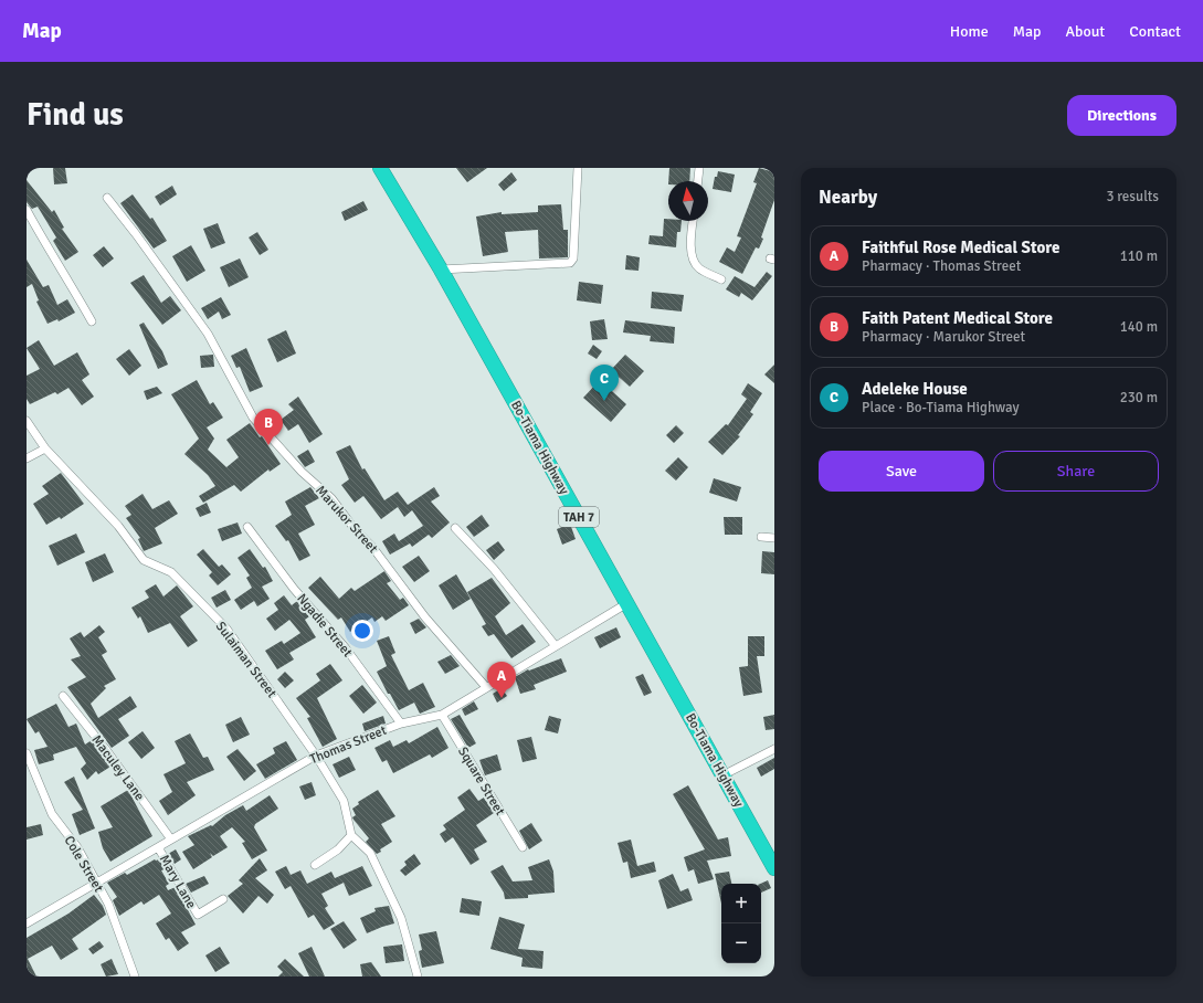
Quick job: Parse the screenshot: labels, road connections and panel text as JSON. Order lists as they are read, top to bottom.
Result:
{
  "streets": {
    "highway": ["Bo-Tiama Highway", "TAH 7"],
    "street": [
      "Marukor Street",
      "Ngadie Street",
      "Sulaiman Street",
      "Thomas Street",
      "Maculey Lane",
      "Square Street",
      "Cole Street",
      "Mary Lane"
    ]
  },
  "crossings": [
    ["Bo-Tiama Highway", "Thomas Street"],
    ["Marukor Street", "Thomas Street"],
    ["Ngadie Street", "Thomas Street"],
    ["Sulaiman Street", "Thomas Street"],
    ["Thomas Street", "Maculey Lane"],
    ["Thomas Street", "Square Street"],
    ["Thomas Street", "Cole Street"],
    ["Thomas Street", "Mary Lane"]
  ],
  "north": "top",
  "page": {
    "header": "Map",
    "nav": [
      "Home",
      "Map",
      "About",
      "Contact"
    ],
    "buttons": [
      "Directions",
      ["Save", "Share"]
    ],
    "title": "Find us",
    "heading": ["Nearby", "3 results"],
    "list": [
      {
        "mark": "A",
        "name": "Faithful Rose Medical Store",
        "note": "Pharmacy · Thomas Street",
        "value": "110 m"
      },
      {
        "mark": "B",
        "name": "Faith Patent Medical Store",
        "note": "Pharmacy · Marukor Street",
        "value": "140 m"
      },
      {
        "mark": "C",
        "name": "Adeleke House",
        "note": "Place · Bo-Tiama Highway",
        "value": "230 m"
      }
    ],
    "pins": ["C", "B", "A"],
    "map_buttons": ["+", "−"]
  }
}
